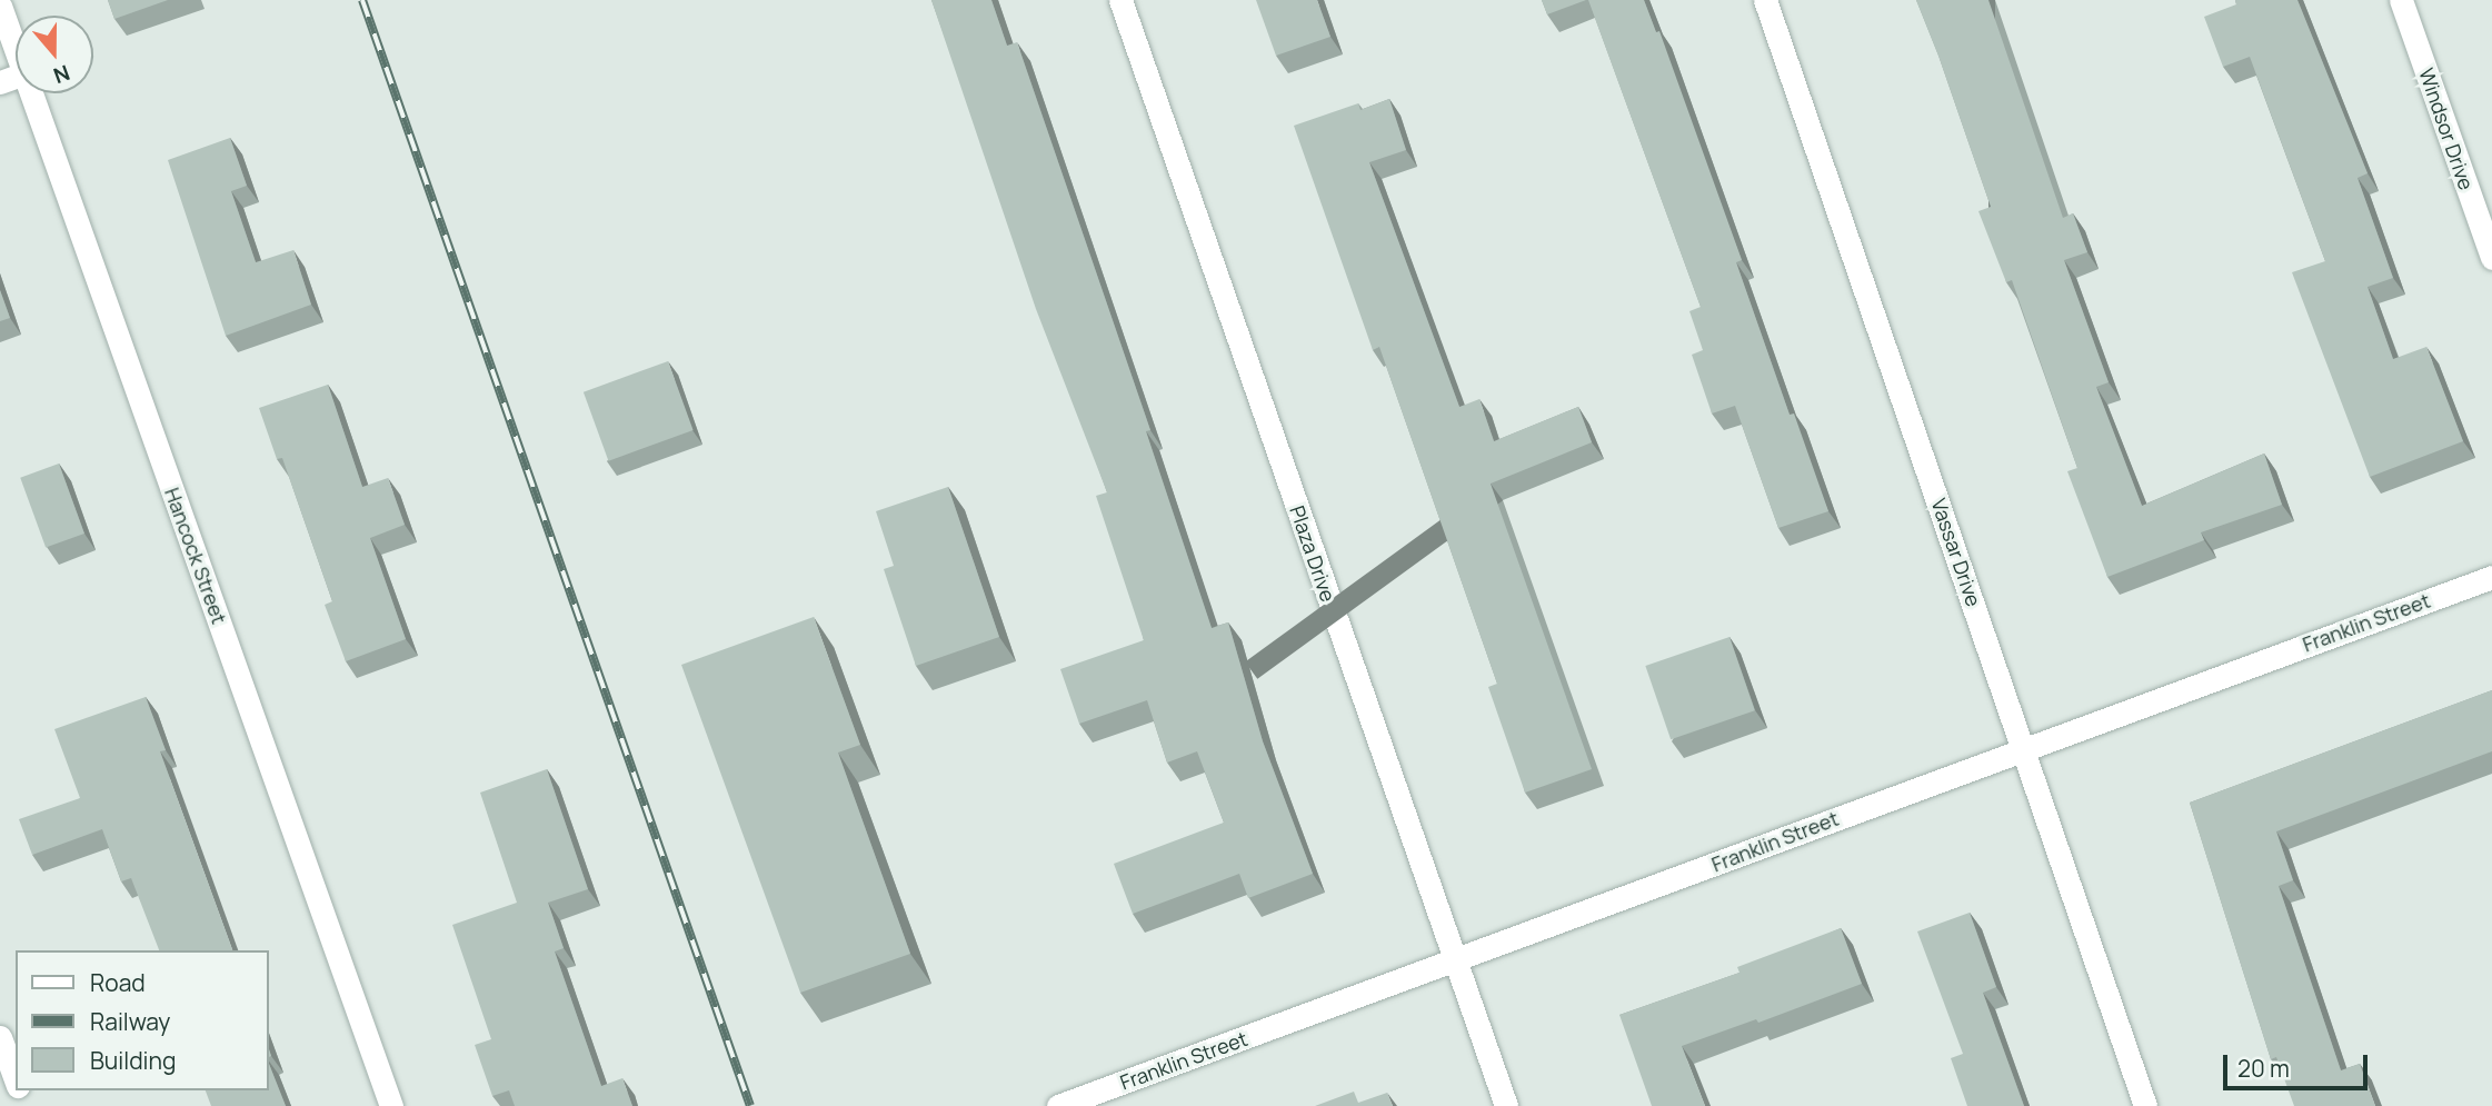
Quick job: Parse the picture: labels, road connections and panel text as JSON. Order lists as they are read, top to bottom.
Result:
{
  "streets": {
    "street": [
      "Windsor Drive",
      "Vassar Drive",
      "Plaza Drive",
      "Hancock Street",
      "Franklin Street"
    ]
  },
  "crossings": [
    ["Vassar Drive", "Franklin Street"],
    ["Plaza Drive", "Franklin Street"]
  ],
  "legend": ["Road", "Railway", "Building"],
  "scale_bar": "20 m",
  "north": "bottom"
}
